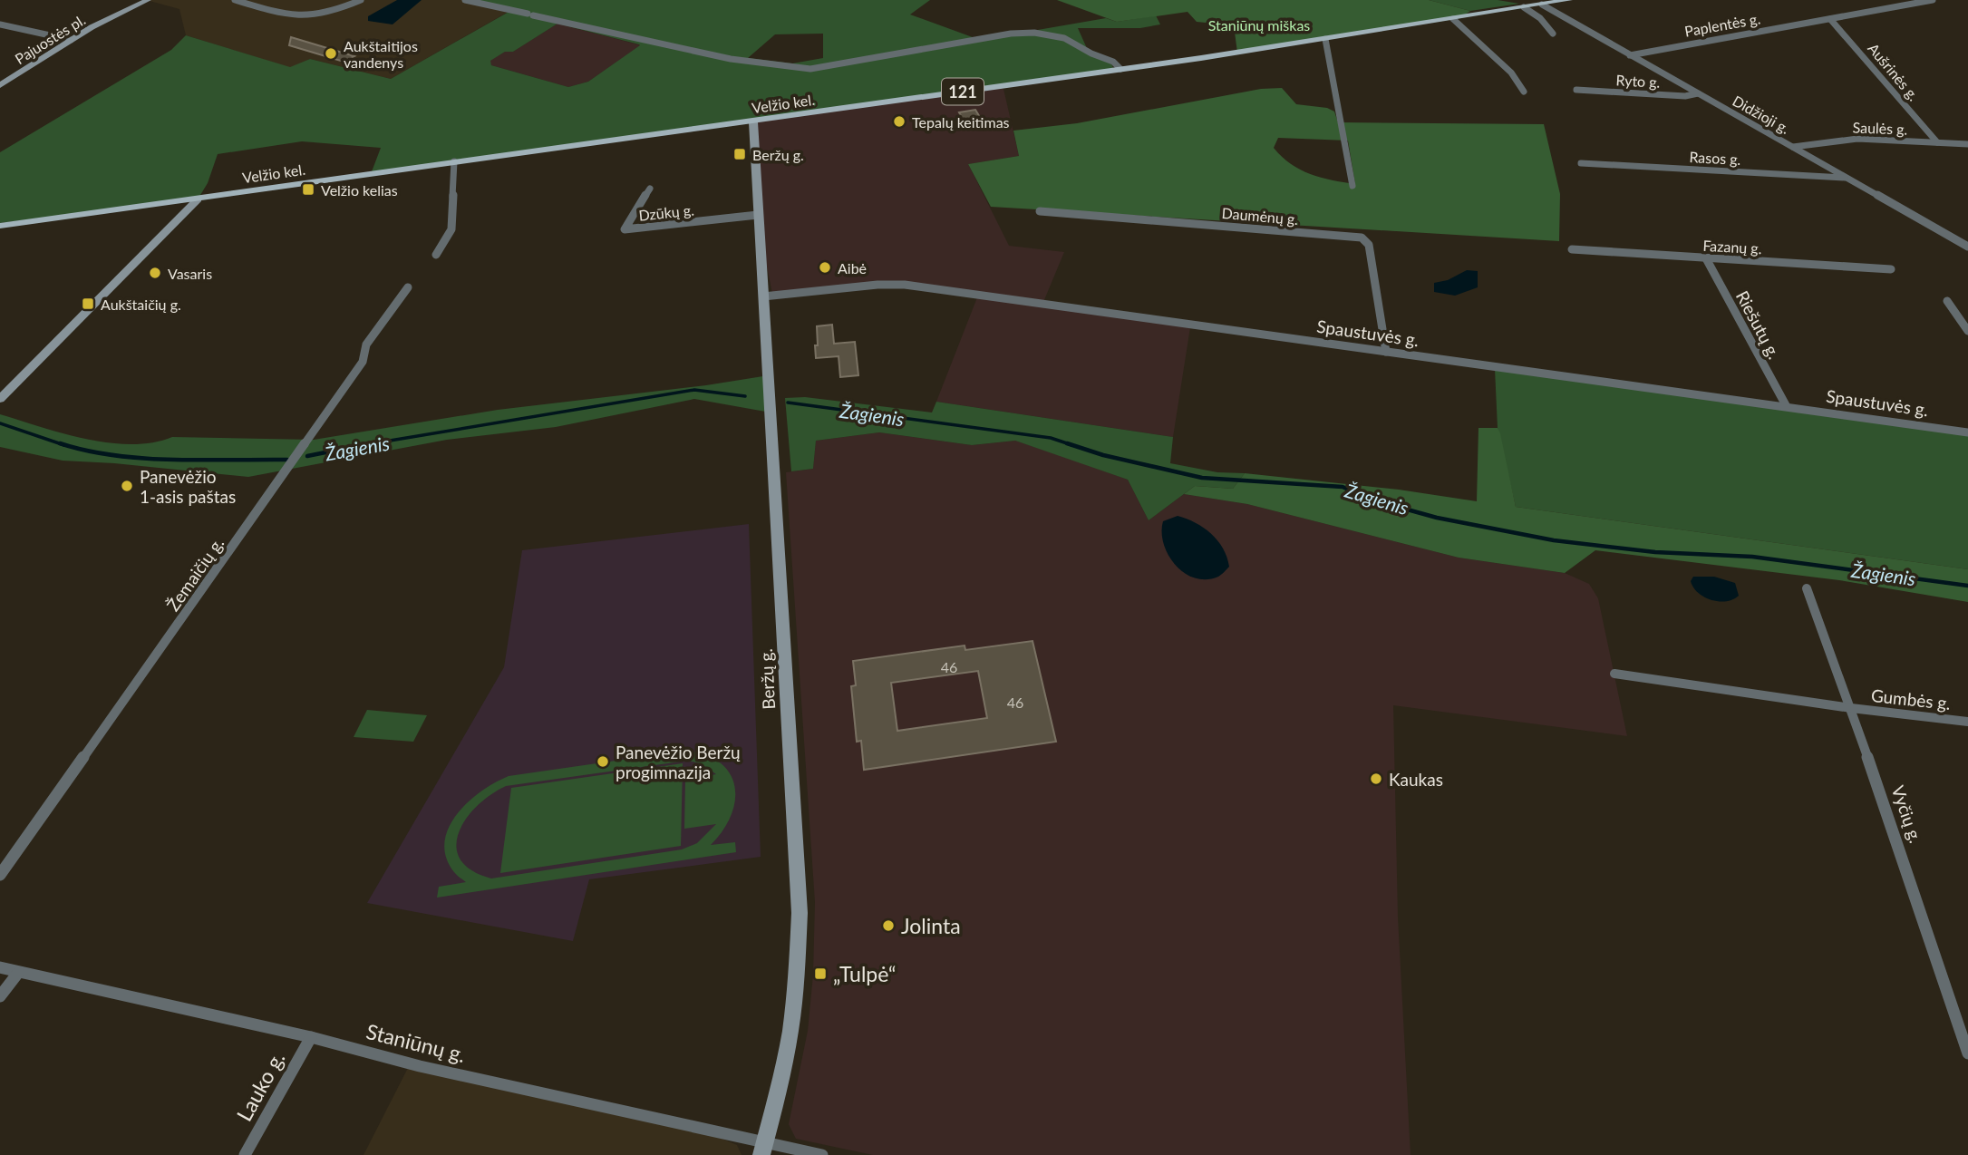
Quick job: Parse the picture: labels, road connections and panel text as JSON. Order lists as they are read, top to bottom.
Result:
{
  "streets": {
    "main road": [
      "Pajuostės pl.",
      "121",
      "Velžio kel.",
      "Beržų g."
    ],
    "street": [
      "Paplentės g.",
      "Aušrinės g.",
      "Ryto g.",
      "Didžioji g.",
      "Saulės g.",
      "Rasos g.",
      "Dzūkų g.",
      "Daumėnų g.",
      "Fazanų g.",
      "Riešutų g.",
      "Spaustuvės g.",
      "Žemaičių g.",
      "Gumbės g.",
      "Vyčių g.",
      "Staniūnų g.",
      "Lauko g."
    ]
  },
  "crossings": [
    ["Paplentės g.", "Aušrinės g."],
    ["Paplentės g.", "Didžioji g."],
    ["Aušrinės g.", "Saulės g."],
    ["Ryto g.", "Didžioji g."],
    ["Velžio kel.", "Didžioji g."],
    ["Velžio kel.", "Beržų g."],
    ["Didžioji g.", "Saulės g."],
    ["Didžioji g.", "Rasos g."],
    ["Dzūkų g.", "Beržų g."],
    ["Daumėnų g.", "Spaustuvės g."],
    ["Fazanų g.", "Riešutų g."],
    ["Riešutų g.", "Spaustuvės g."],
    ["Spaustuvės g.", "Beržų g."],
    ["Beržų g.", "Staniūnų g."],
    ["Gumbės g.", "Vyčių g."],
    ["Staniūnų g.", "Lauko g."]
  ],
  "water": ["Žagienis"],
  "parks": ["Staniūnų miškas"],
  "places": {
    "other": [
      "Aukštaitijos vandenys",
      "Tepalų keitimas",
      "Aibė",
      "Vasaris",
      "Panevėžio 1-asis paštas",
      "Panevėžio Beržų progimnazija",
      "Kaukas",
      "Jolinta"
    ],
    "transit": [
      "Beržų g.",
      "Velžio kelias",
      "Aukštaičių g.",
      "„Tulpė“"
    ]
  },
  "house_numbers": ["46", "46"]
}
